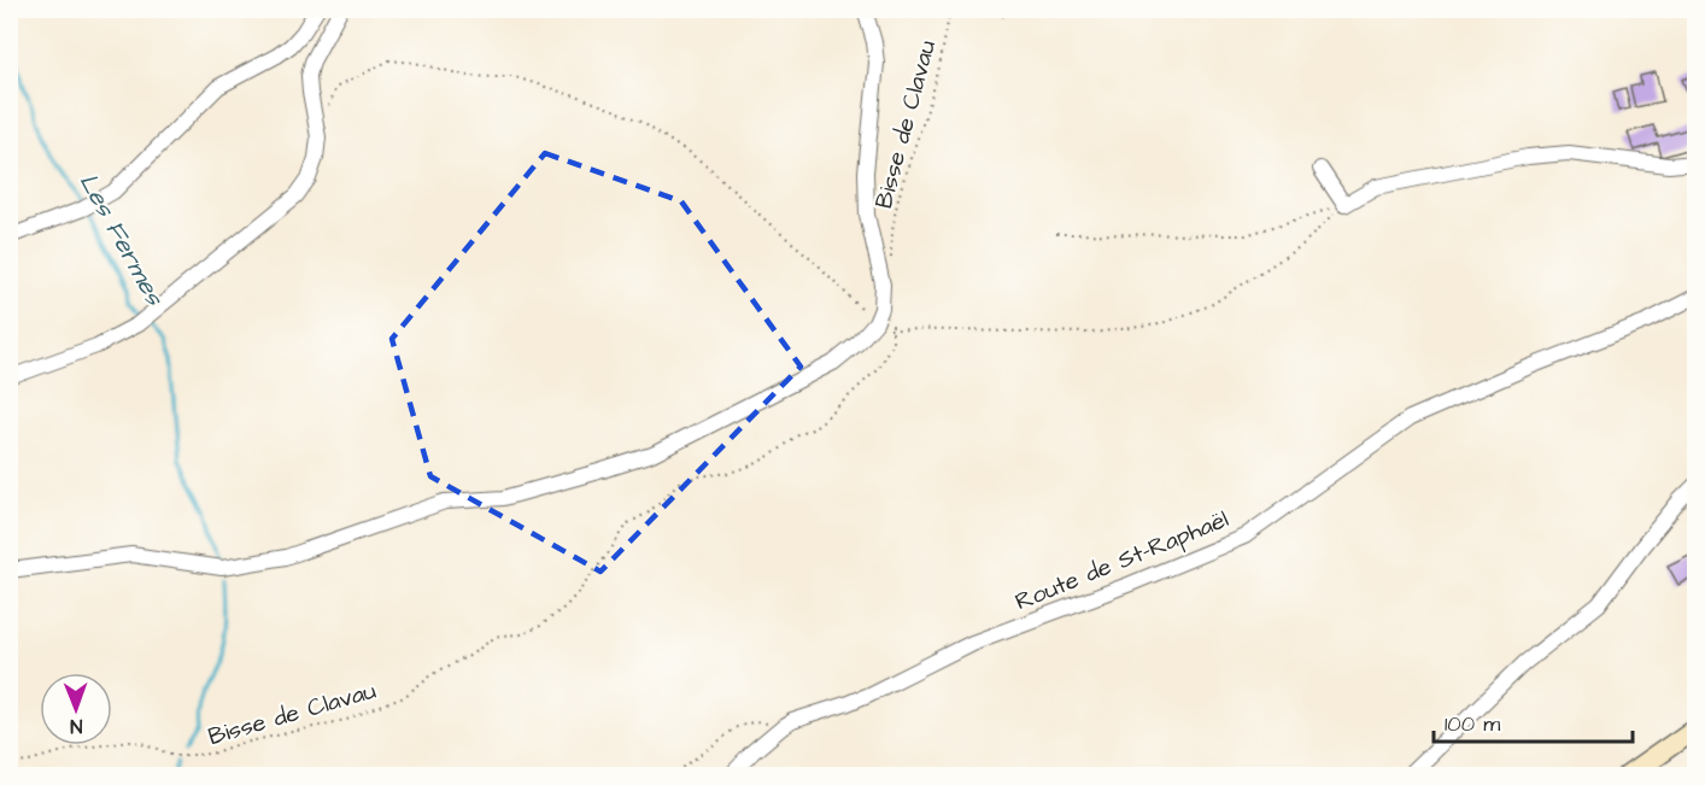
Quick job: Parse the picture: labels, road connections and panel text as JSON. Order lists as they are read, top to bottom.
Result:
{
  "streets": {
    "street": ["Route de St-Raphaël"],
    "path": ["Bisse de Clavau"]
  },
  "water": ["Les Fermes"],
  "scale_bar": "100 m",
  "north": "bottom"
}
